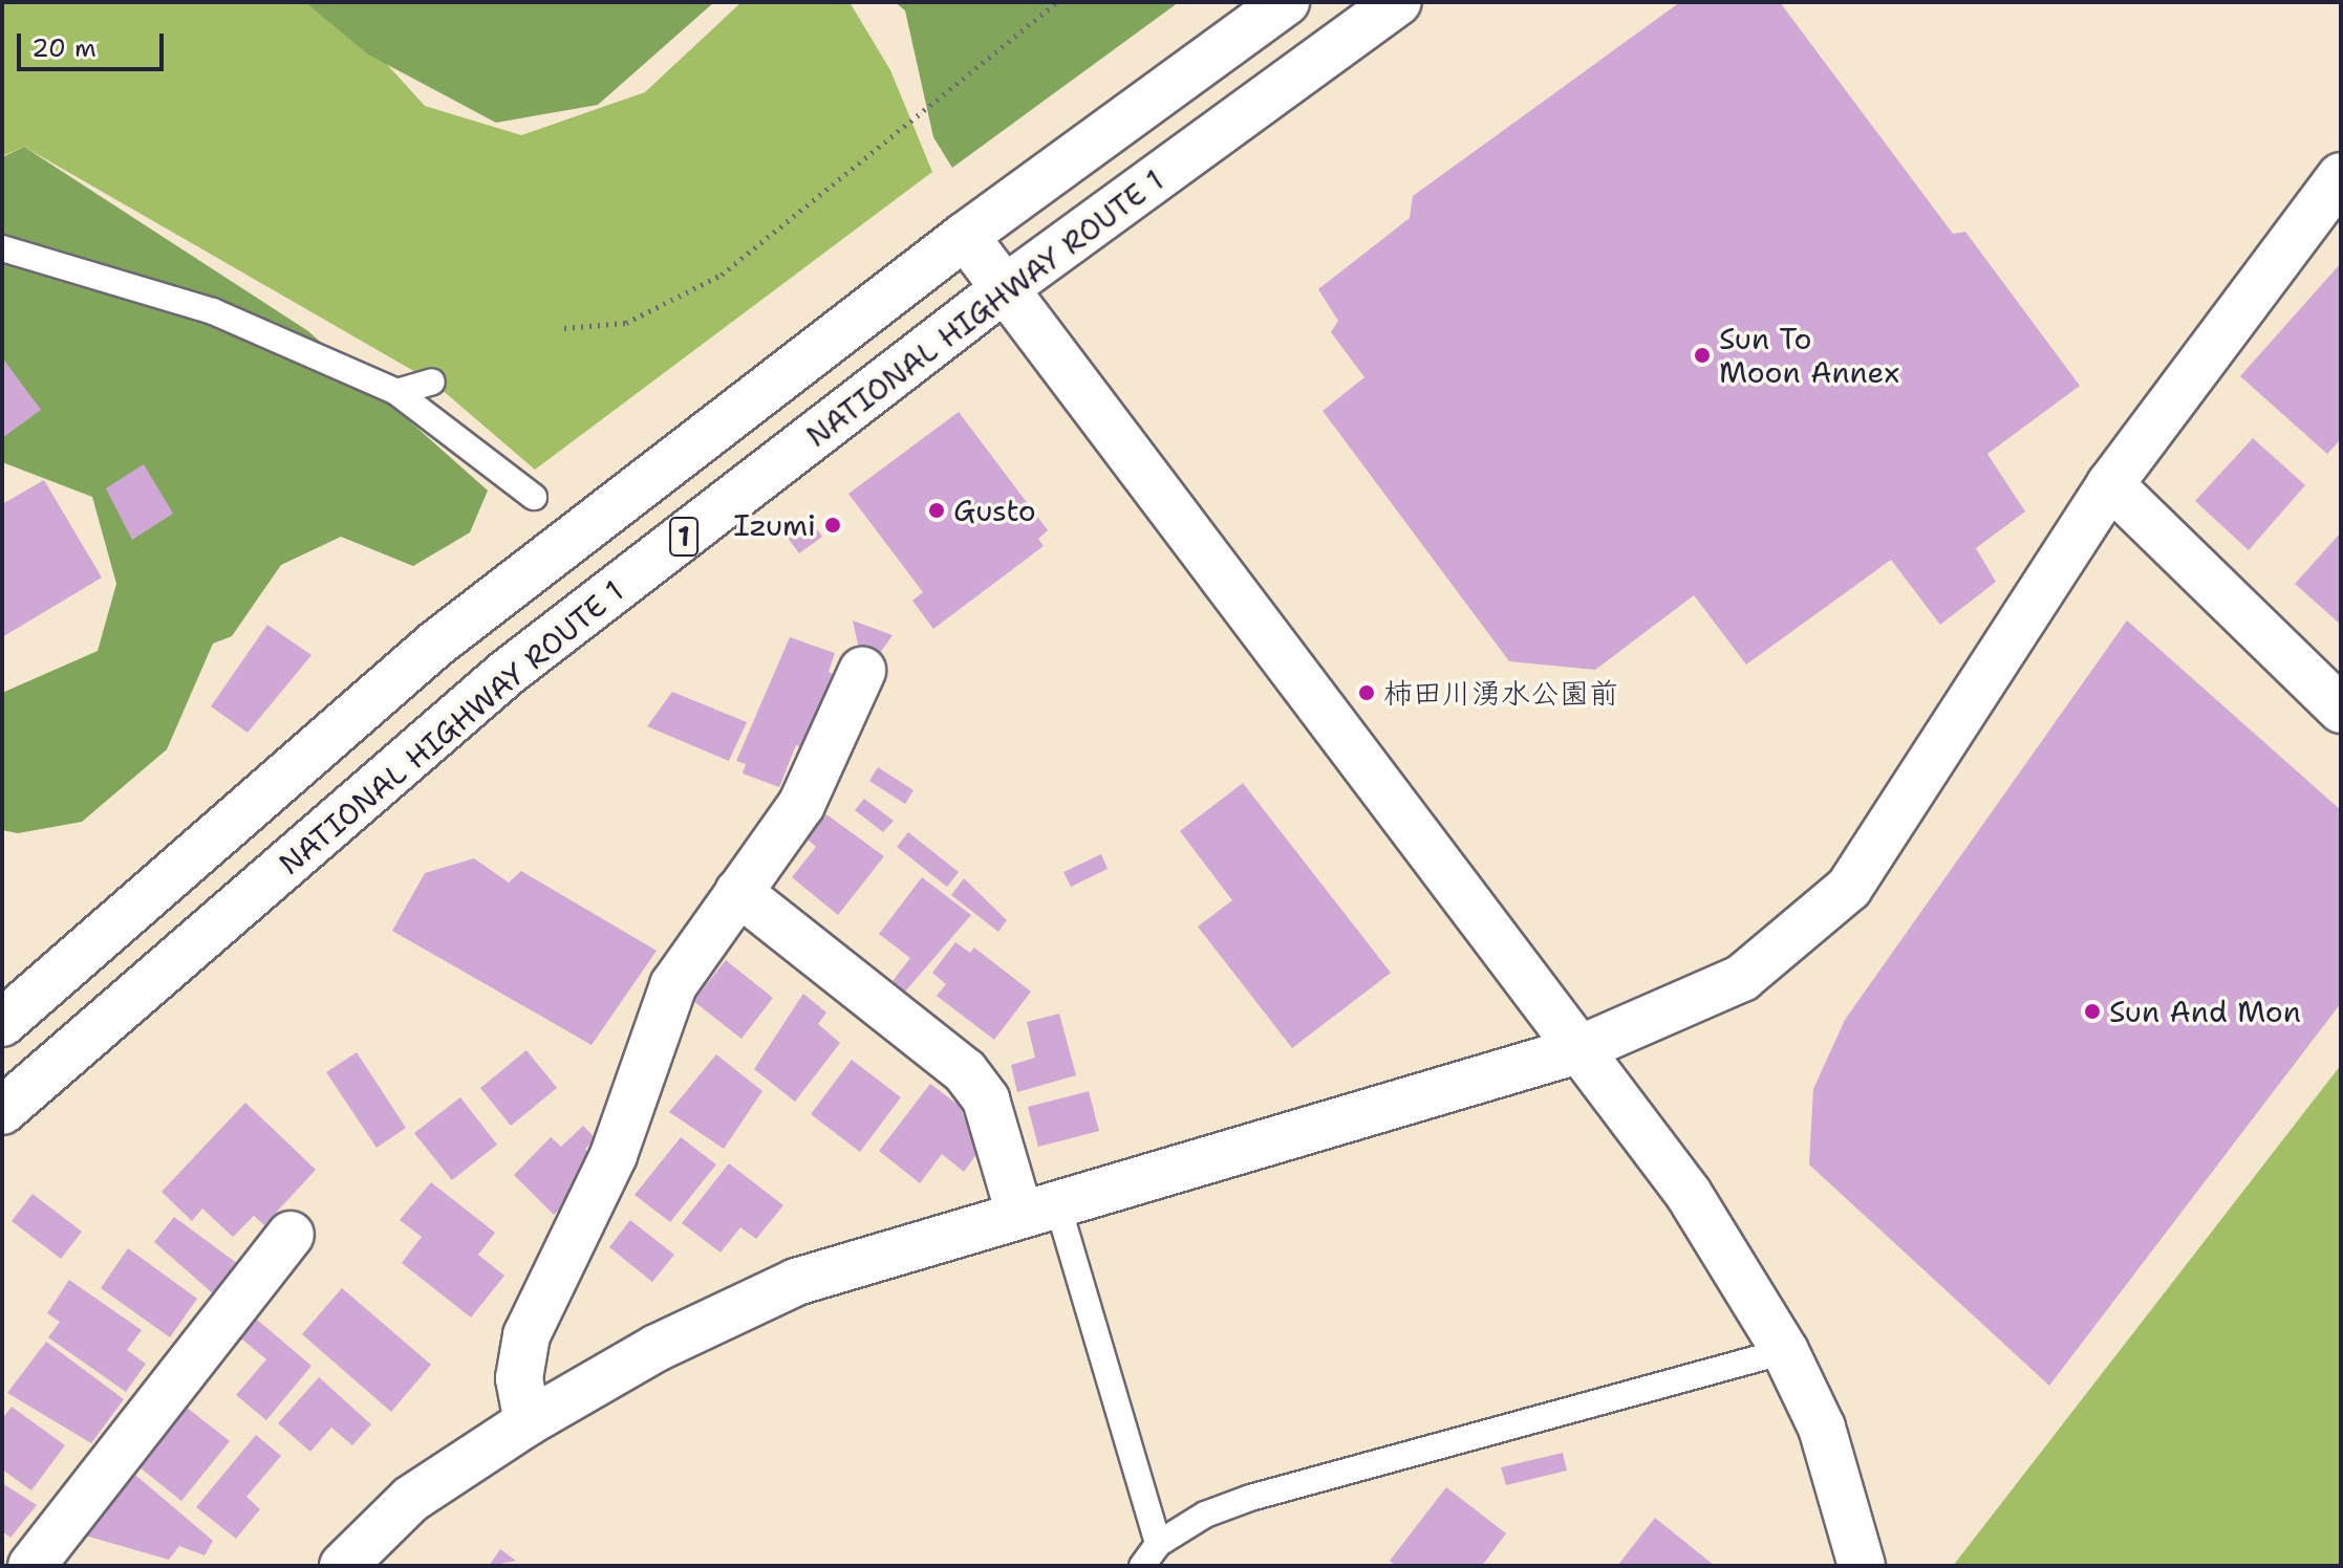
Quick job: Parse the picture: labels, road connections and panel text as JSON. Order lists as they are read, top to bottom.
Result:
{
  "streets": {
    "main road": ["NATIONAL HIGHWAY ROUTE 1", "1"]
  },
  "places": [
    "Sun To Moon Annex",
    "Gusto",
    "Izumi",
    "柿田川湧水公園前",
    "Sun And Mon"
  ],
  "scale_bar": "20 m"
}
